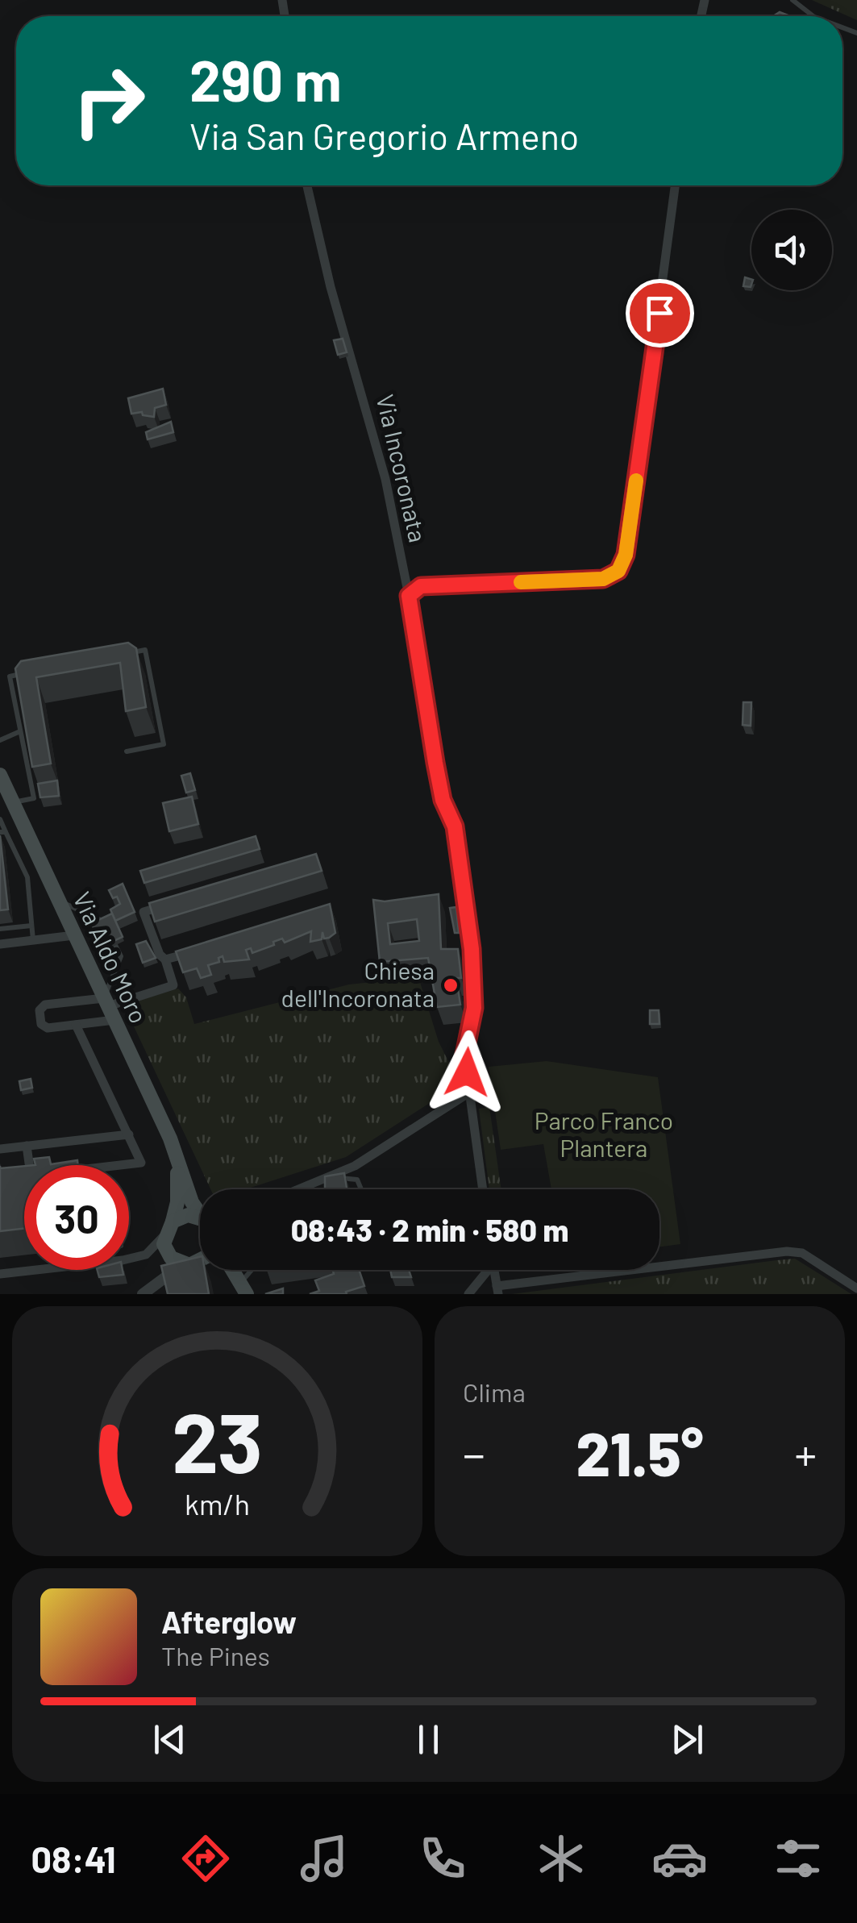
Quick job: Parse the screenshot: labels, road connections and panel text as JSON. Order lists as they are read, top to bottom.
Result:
{
  "streets": {
    "main road": ["Via Aldo Moro"],
    "street": ["Via Incoronata"]
  },
  "parks": ["Parco Franco Plantera"],
  "places": ["Chiesa dell'Incoronata"],
  "page": {
    "turn": ["290 m", "Via San Gregorio Armeno"],
    "limit": "30",
    "trip": "08:43 · 2 min · 580 m",
    "tile": "Clima",
    "heat": ["−", "21.5°", "+"],
    "song": ["Afterglow", "The Pines"],
    "tabs": "08:41",
    "gauge": ["23", "km/h"]
  }
}
